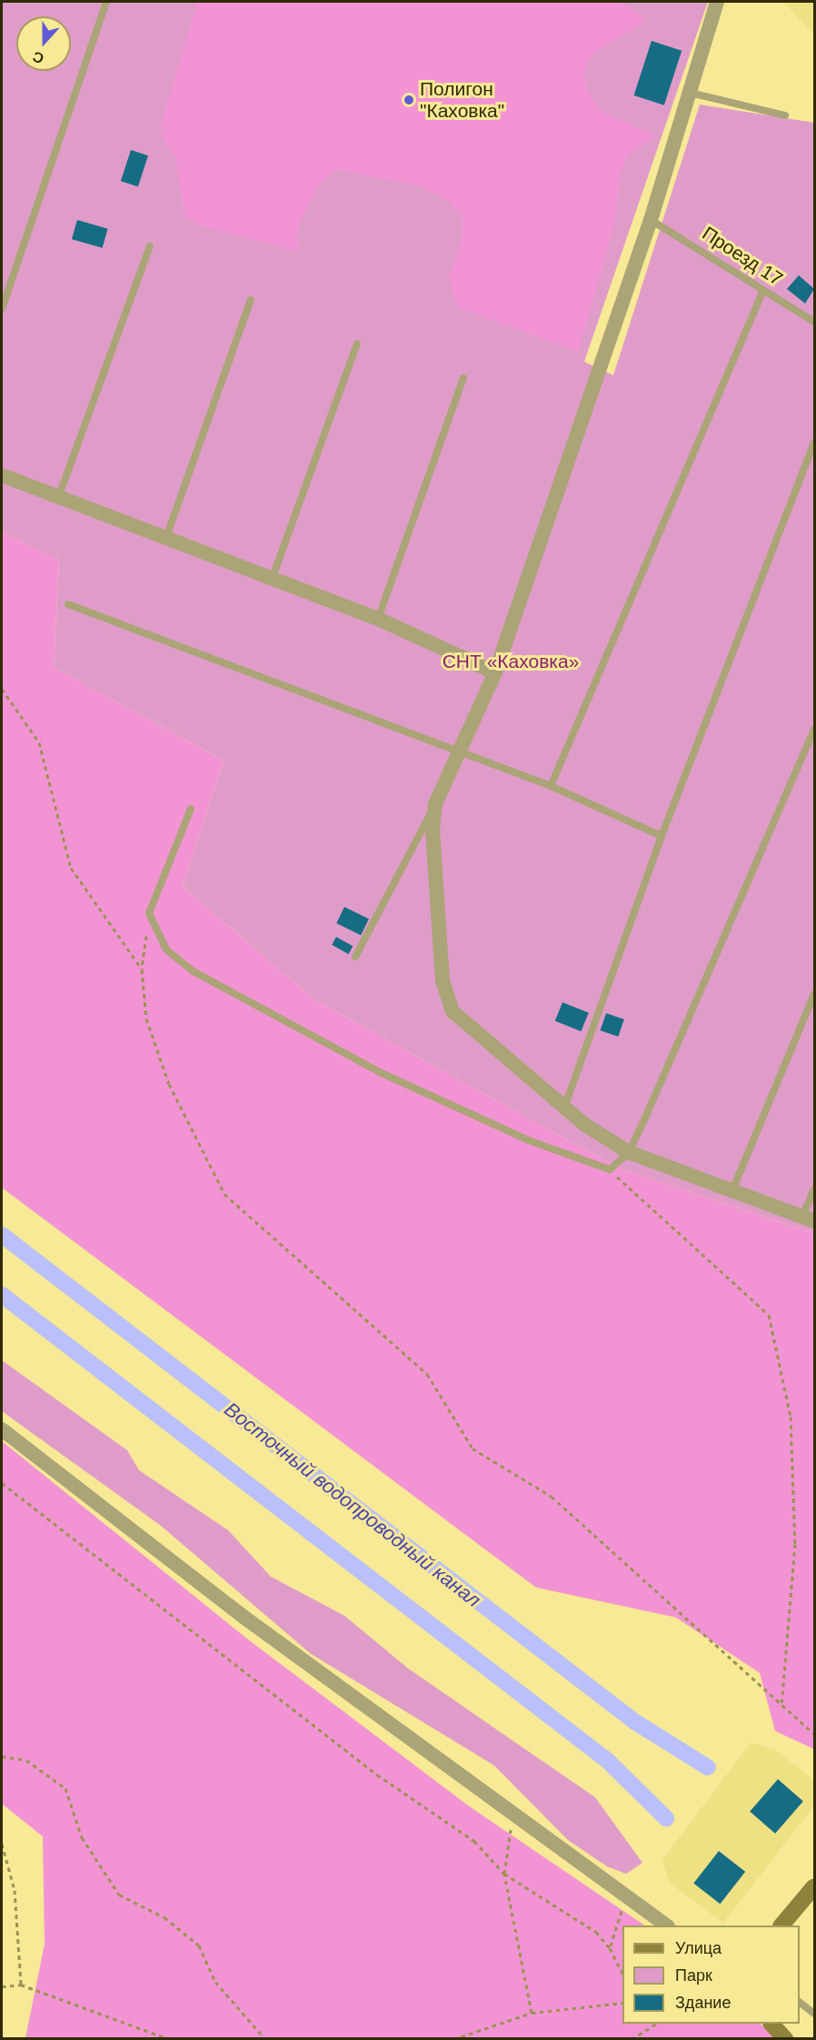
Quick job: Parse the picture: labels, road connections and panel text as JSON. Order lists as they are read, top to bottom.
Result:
{
  "streets": {
    "lane": ["Проезд 17"]
  },
  "water": ["Восточный водопроводный канал"],
  "parks": ["СНТ «Каховка»"],
  "places": ["Полигон \"Каховка\""],
  "legend": ["Улица", "Парк", "Здание"],
  "north": "bottom"
}
